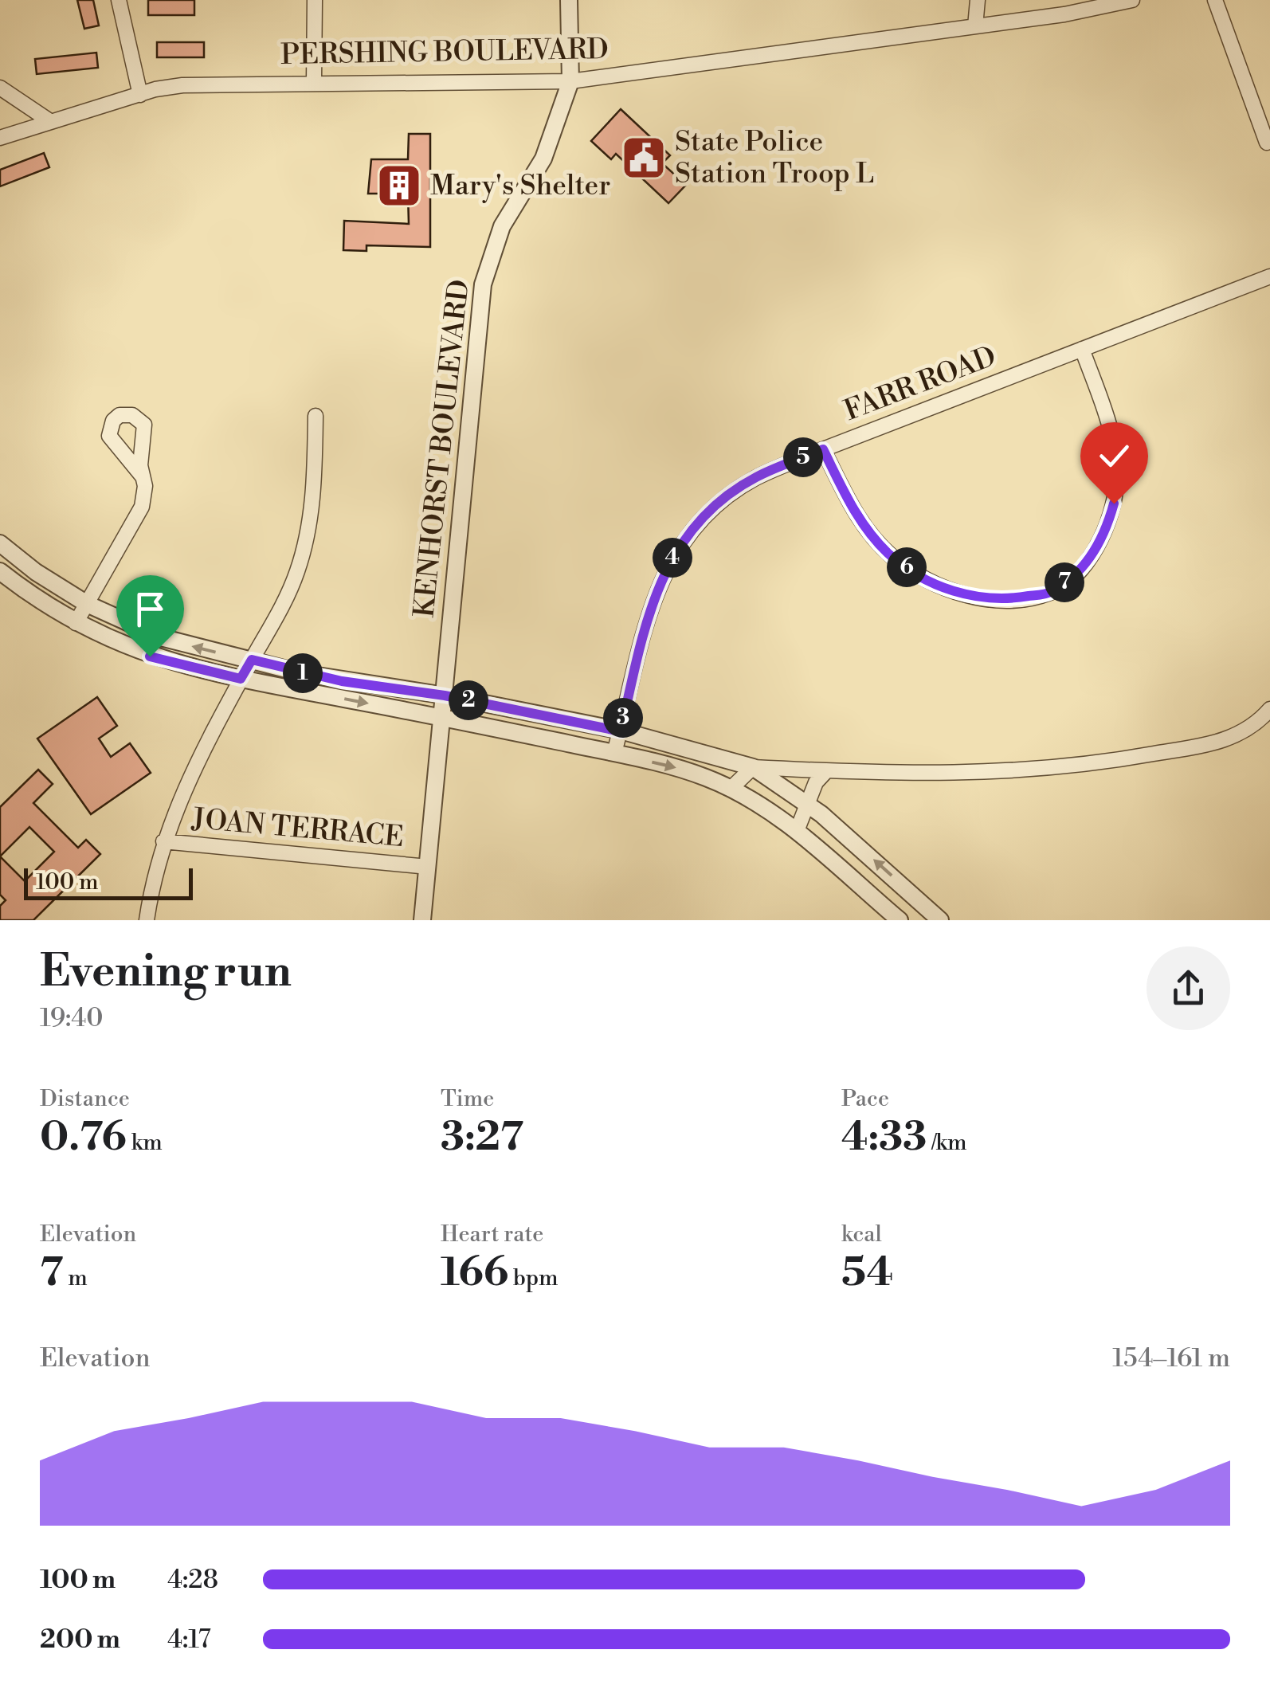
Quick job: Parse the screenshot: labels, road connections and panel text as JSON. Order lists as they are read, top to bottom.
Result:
{
  "streets": {
    "street": [
      "PERSHING BOULEVARD",
      "FARR ROAD",
      "KENHORST BOULEVARD",
      "JOAN TERRACE"
    ]
  },
  "crossings": [
    ["PERSHING BOULEVARD", "KENHORST BOULEVARD"],
    ["KENHORST BOULEVARD", "JOAN TERRACE"]
  ],
  "places": {
    "public building": ["State Police Station Troop L"],
    "building": ["Mary's Shelter"]
  },
  "scale_bar": "100 m",
  "page": {
    "pins": [
      "5",
      "4",
      "6",
      "7",
      "1",
      "2",
      "3"
    ],
    "scale": "100 m",
    "heading": ["Evening run", "19:40"],
    "stats": [
      ["Distance", "0.76 km"],
      ["Time", "3:27"],
      ["Pace", "4:33 /km"],
      ["Elevation", "7 m"],
      ["Heart rate", "166 bpm"],
      ["kcal", "54"]
    ],
    "chart": ["Elevation", "154–161 m"],
    "list": [
      {
        "name": "100 m",
        "note": "4:28"
      },
      {
        "name": "200 m",
        "note": "4:17"
      }
    ]
  }
}
